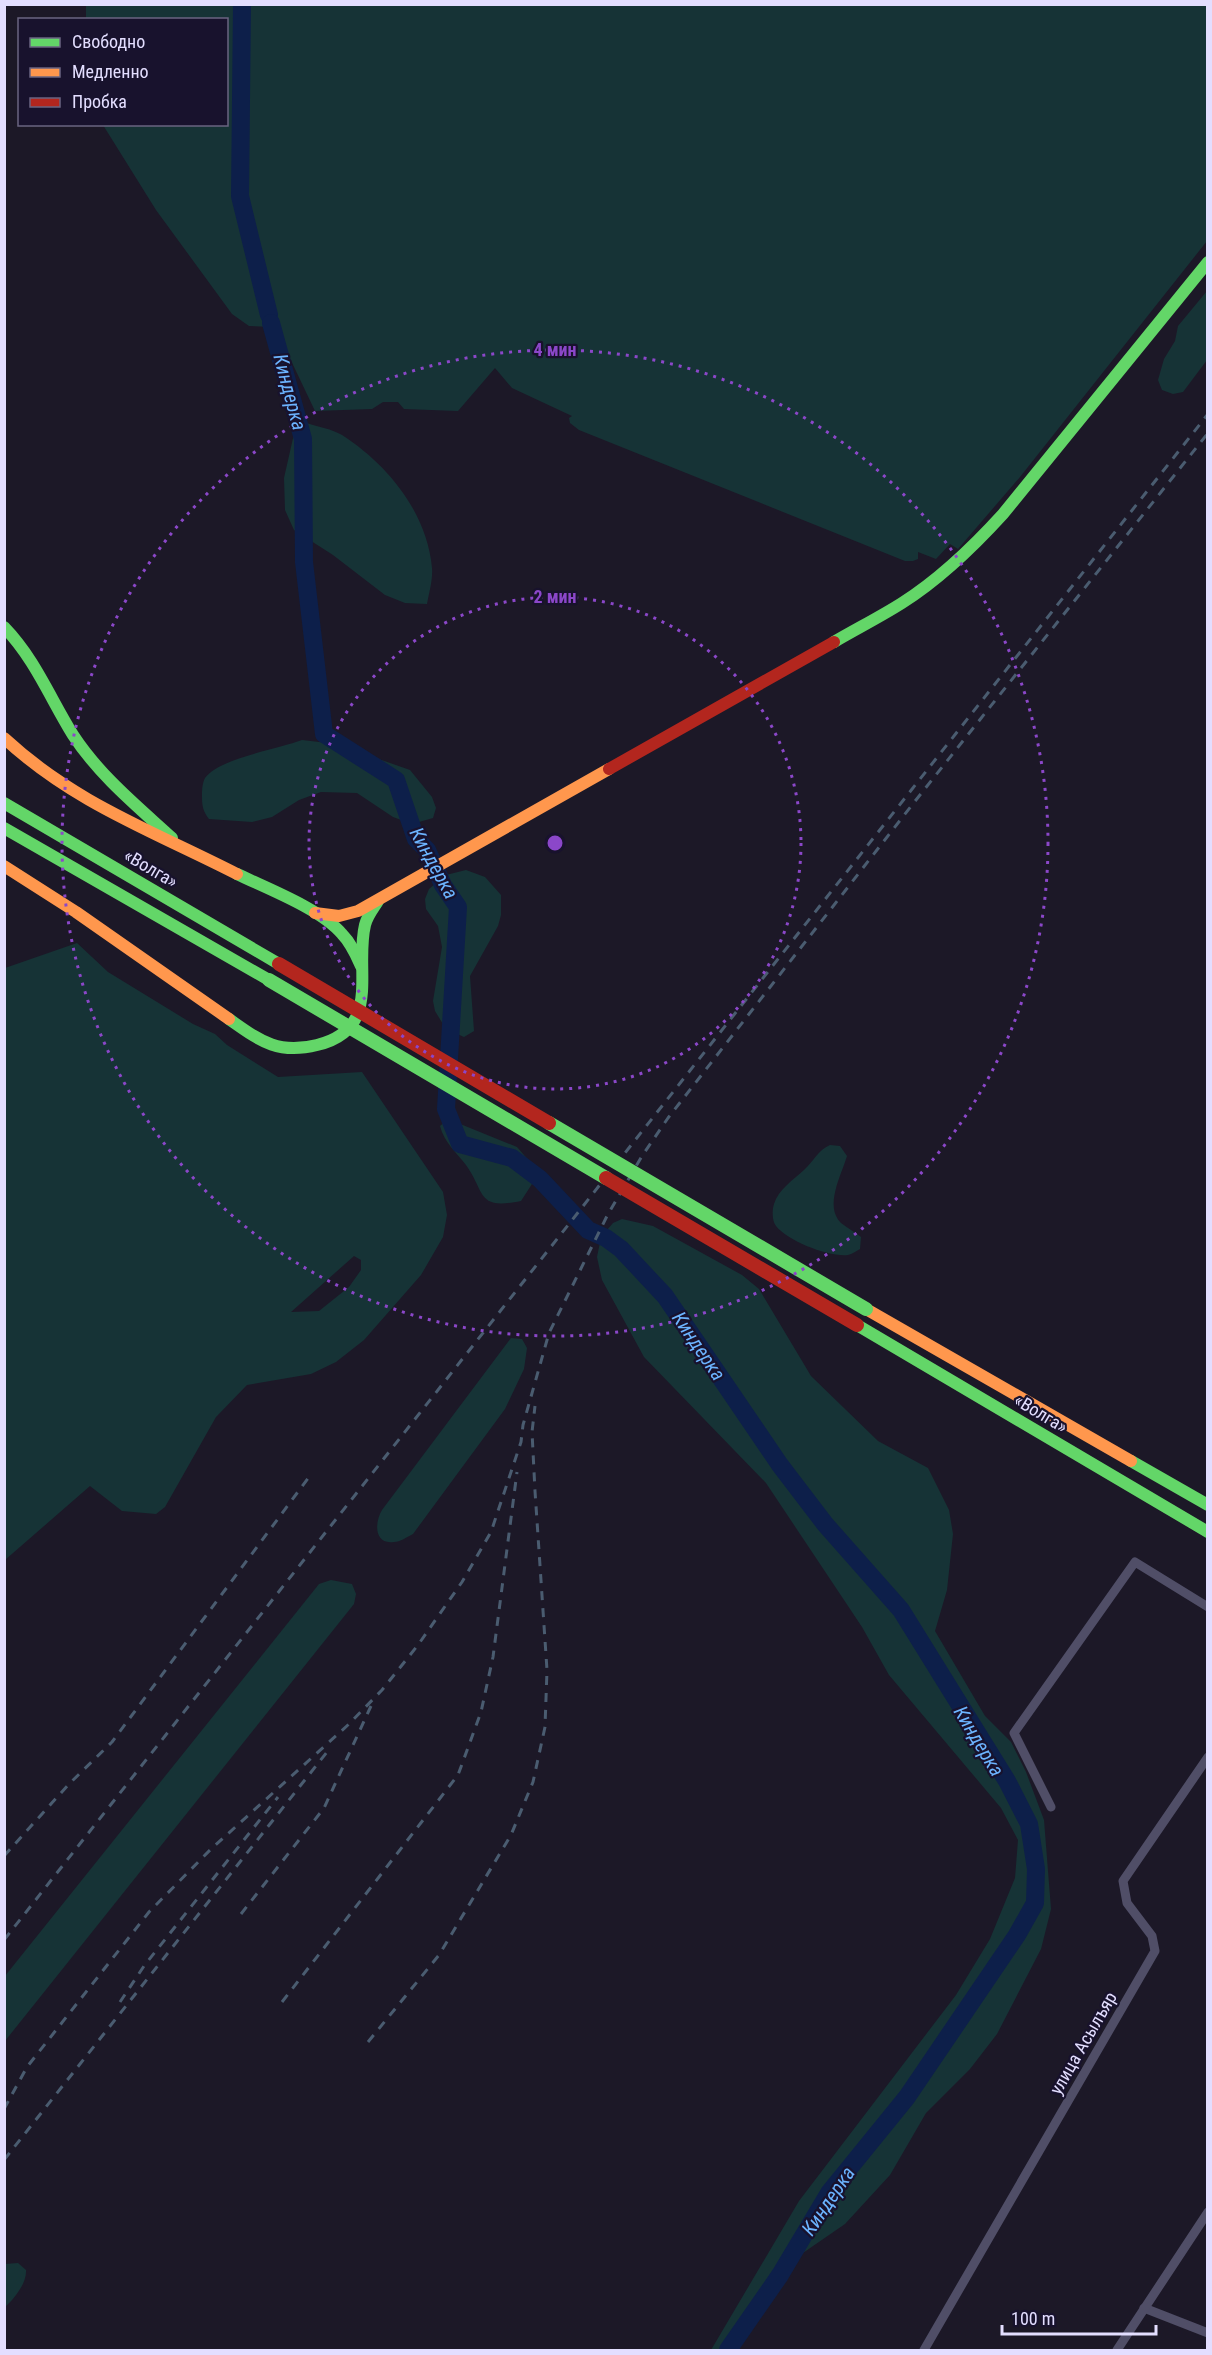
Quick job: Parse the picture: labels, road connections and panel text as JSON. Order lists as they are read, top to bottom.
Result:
{
  "streets": {
    "main road": ["«Волга»"],
    "street": ["улица Асылъяр"]
  },
  "water": ["Киндерка"],
  "legend": ["Свободно", "Медленно", "Пробка"],
  "scale_bar": "100 m",
  "rings": ["4 мин", "2 мин"]
}
